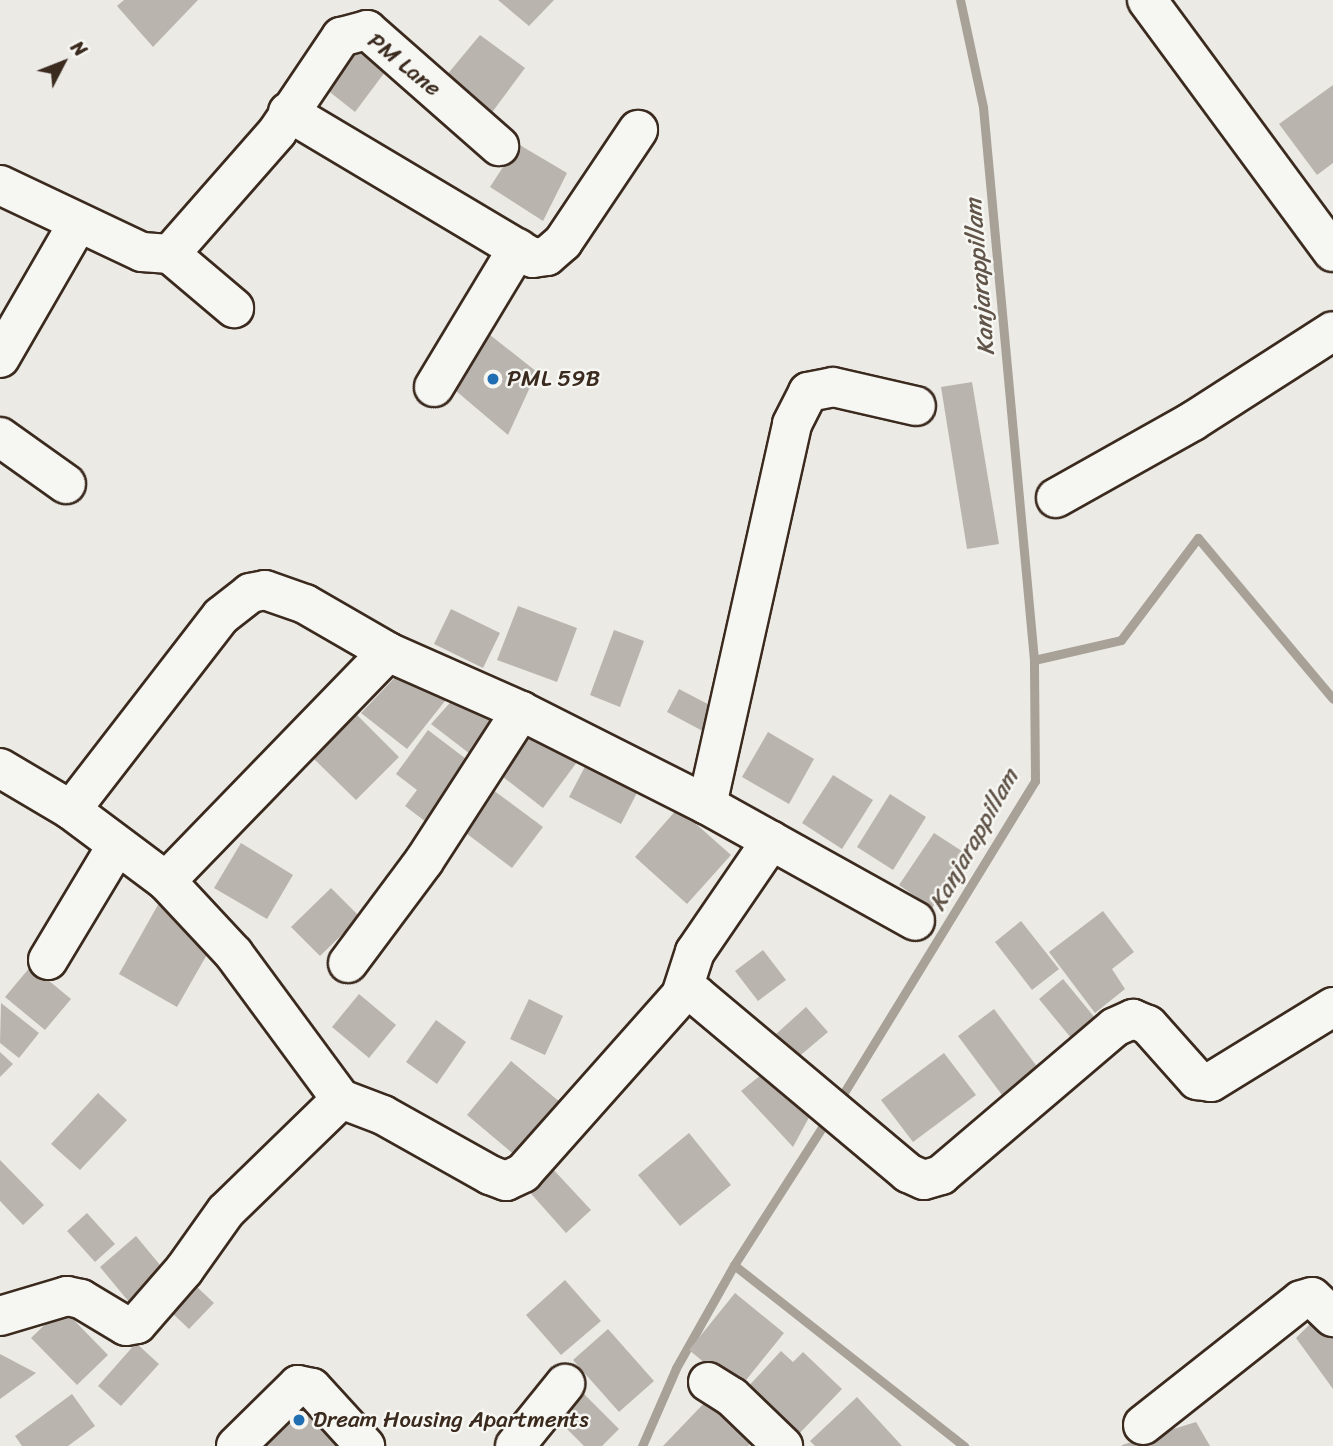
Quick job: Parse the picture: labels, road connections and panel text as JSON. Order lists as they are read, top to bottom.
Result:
{
  "streets": {
    "street": ["PM Lane"]
  },
  "water": ["Kanjarappillam"],
  "places": ["PML 59B", "Dream Housing Apartments"],
  "north": "top right"
}
